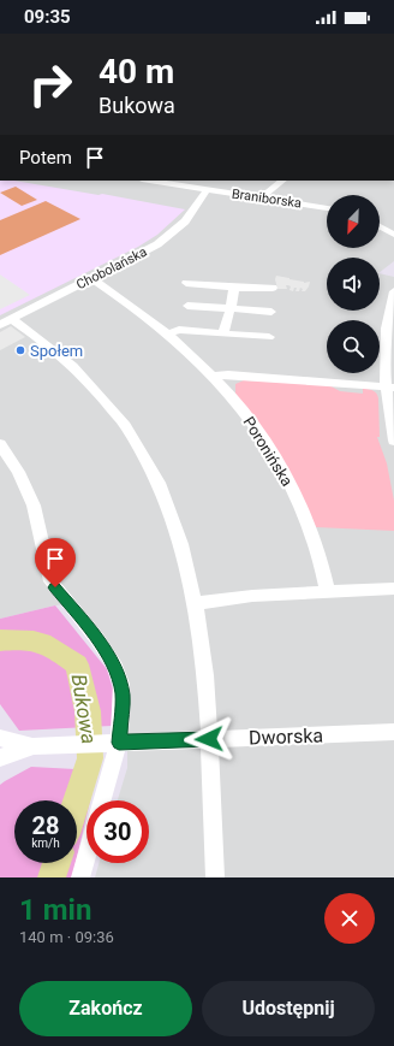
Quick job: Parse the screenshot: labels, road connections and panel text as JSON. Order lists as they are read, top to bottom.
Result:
{
  "streets": {
    "street": [
      "Braniborska",
      "Chobolańska",
      "Poronińska",
      "Dworska"
    ]
  },
  "crossings": [
    ["Braniborska", "Chobolańska"],
    ["Chobolańska", "Poronińska"]
  ],
  "water": ["Bukowa"],
  "places": ["Społem"],
  "north": "bottom left",
  "page": {
    "status": "09:35",
    "turn": ["40 m", "Bukowa"],
    "then": "Potem",
    "speed": "28 km/h",
    "limit": "30",
    "heading": ["1 min", "140 m · 09:36"],
    "buttons": ["Zakończ", "Udostępnij"]
  }
}
